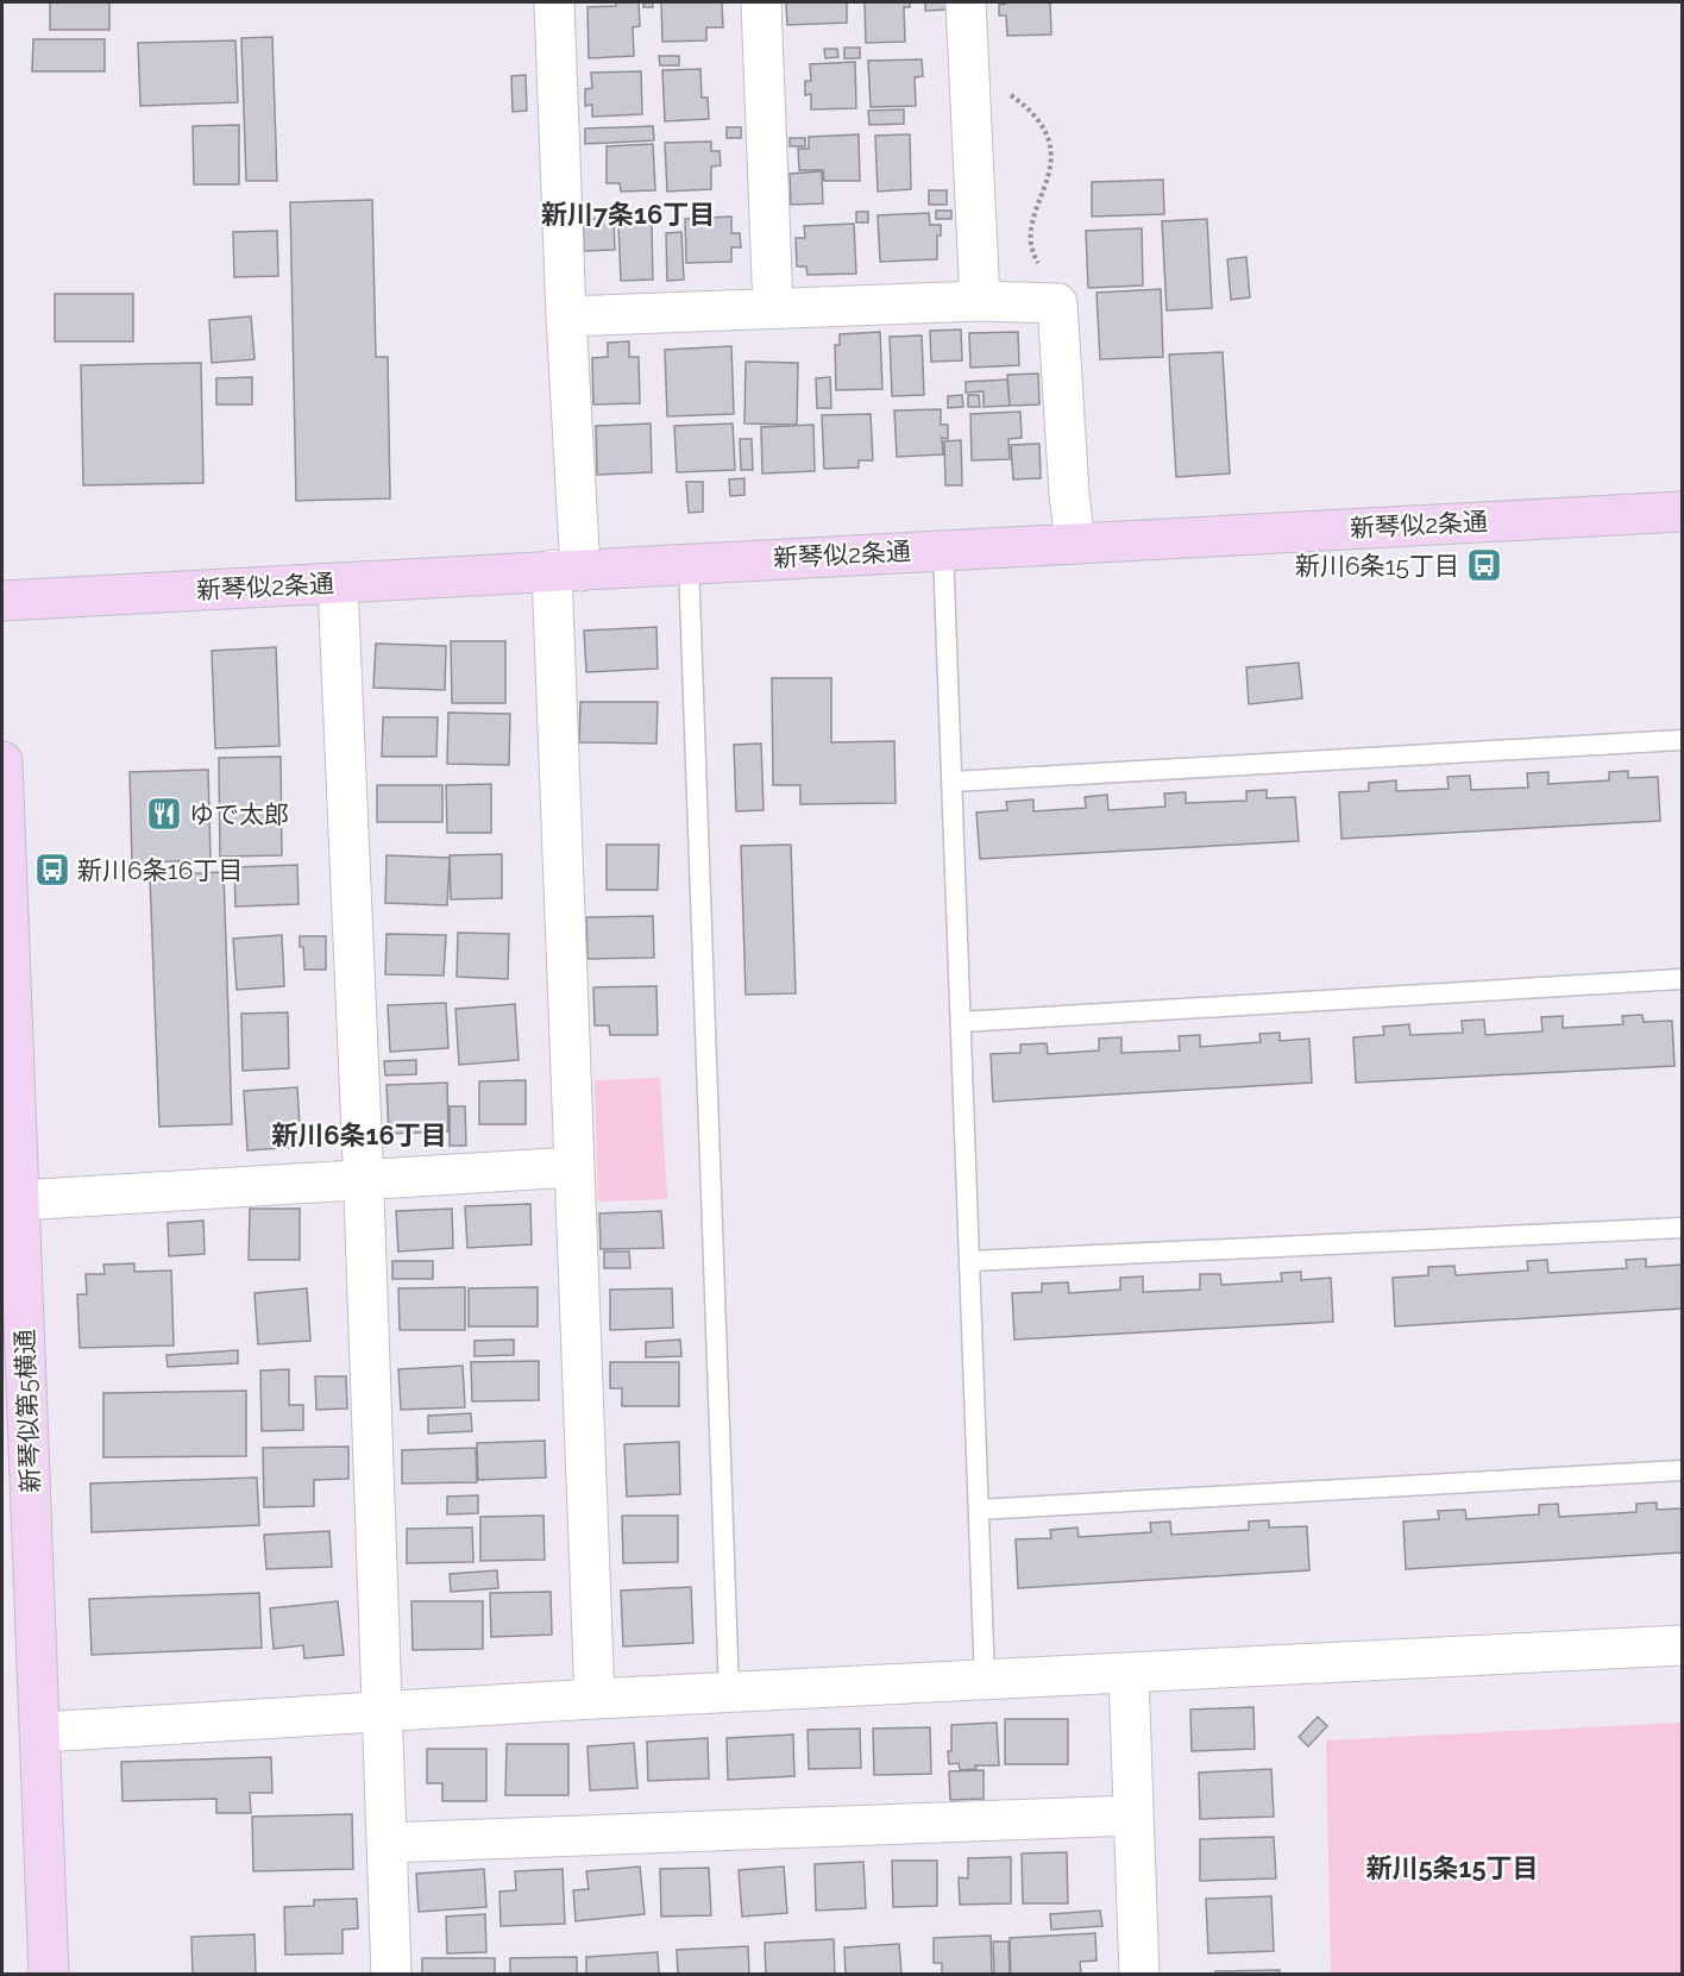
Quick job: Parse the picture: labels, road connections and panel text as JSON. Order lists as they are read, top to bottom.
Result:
{
  "streets": {
    "street": ["新琴似2条通", "新琴似第5横通"]
  },
  "districts": ["新川7条16丁目", "新川6条16丁目", "新川5条15丁目"],
  "places": {
    "bus stop": ["新川6条15丁目", "新川6条16丁目"],
    "restaurant": ["ゆで太郎"]
  }
}
